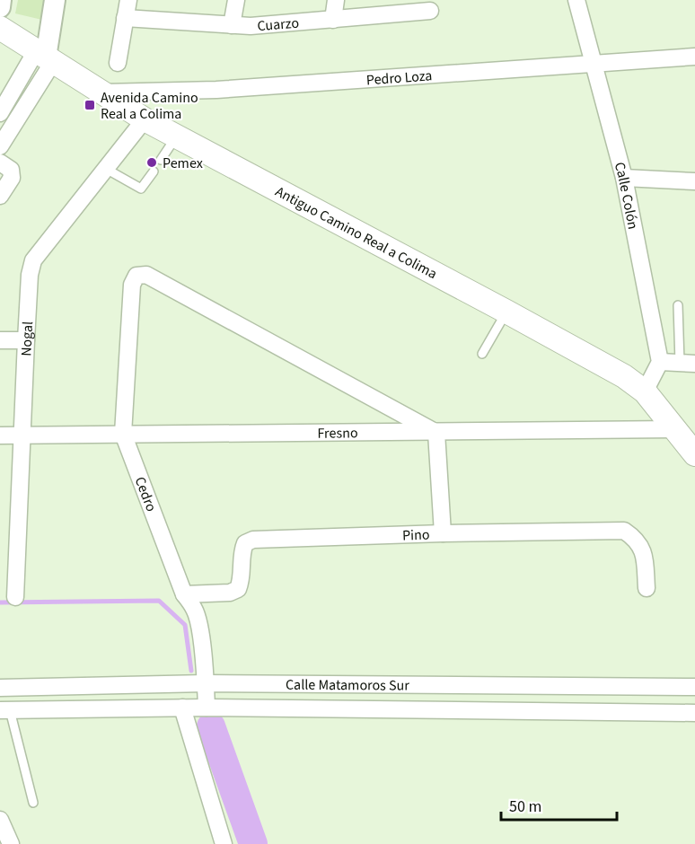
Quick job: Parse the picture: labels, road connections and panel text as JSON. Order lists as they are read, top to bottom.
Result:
{
  "streets": {
    "main road": ["Antiguo Camino Real a Colima"],
    "street": [
      "Cuarzo",
      "Pedro Loza",
      "Calle Colón",
      "Nogal",
      "Fresno",
      "Cedro",
      "Pino",
      "Calle Matamoros Sur"
    ]
  },
  "crossings": [
    ["Pedro Loza", "Calle Colón"],
    ["Pedro Loza", "Antiguo Camino Real a Colima"],
    ["Antiguo Camino Real a Colima", "Nogal"],
    ["Antiguo Camino Real a Colima", "Fresno"],
    ["Nogal", "Fresno"],
    ["Fresno", "Cedro"],
    ["Cedro", "Pino"],
    ["Cedro", "Calle Matamoros Sur"]
  ],
  "places": {
    "transit": ["Avenida Camino Real a Colima"],
    "other": ["Pemex"]
  },
  "scale_bar": "50 m"
}
